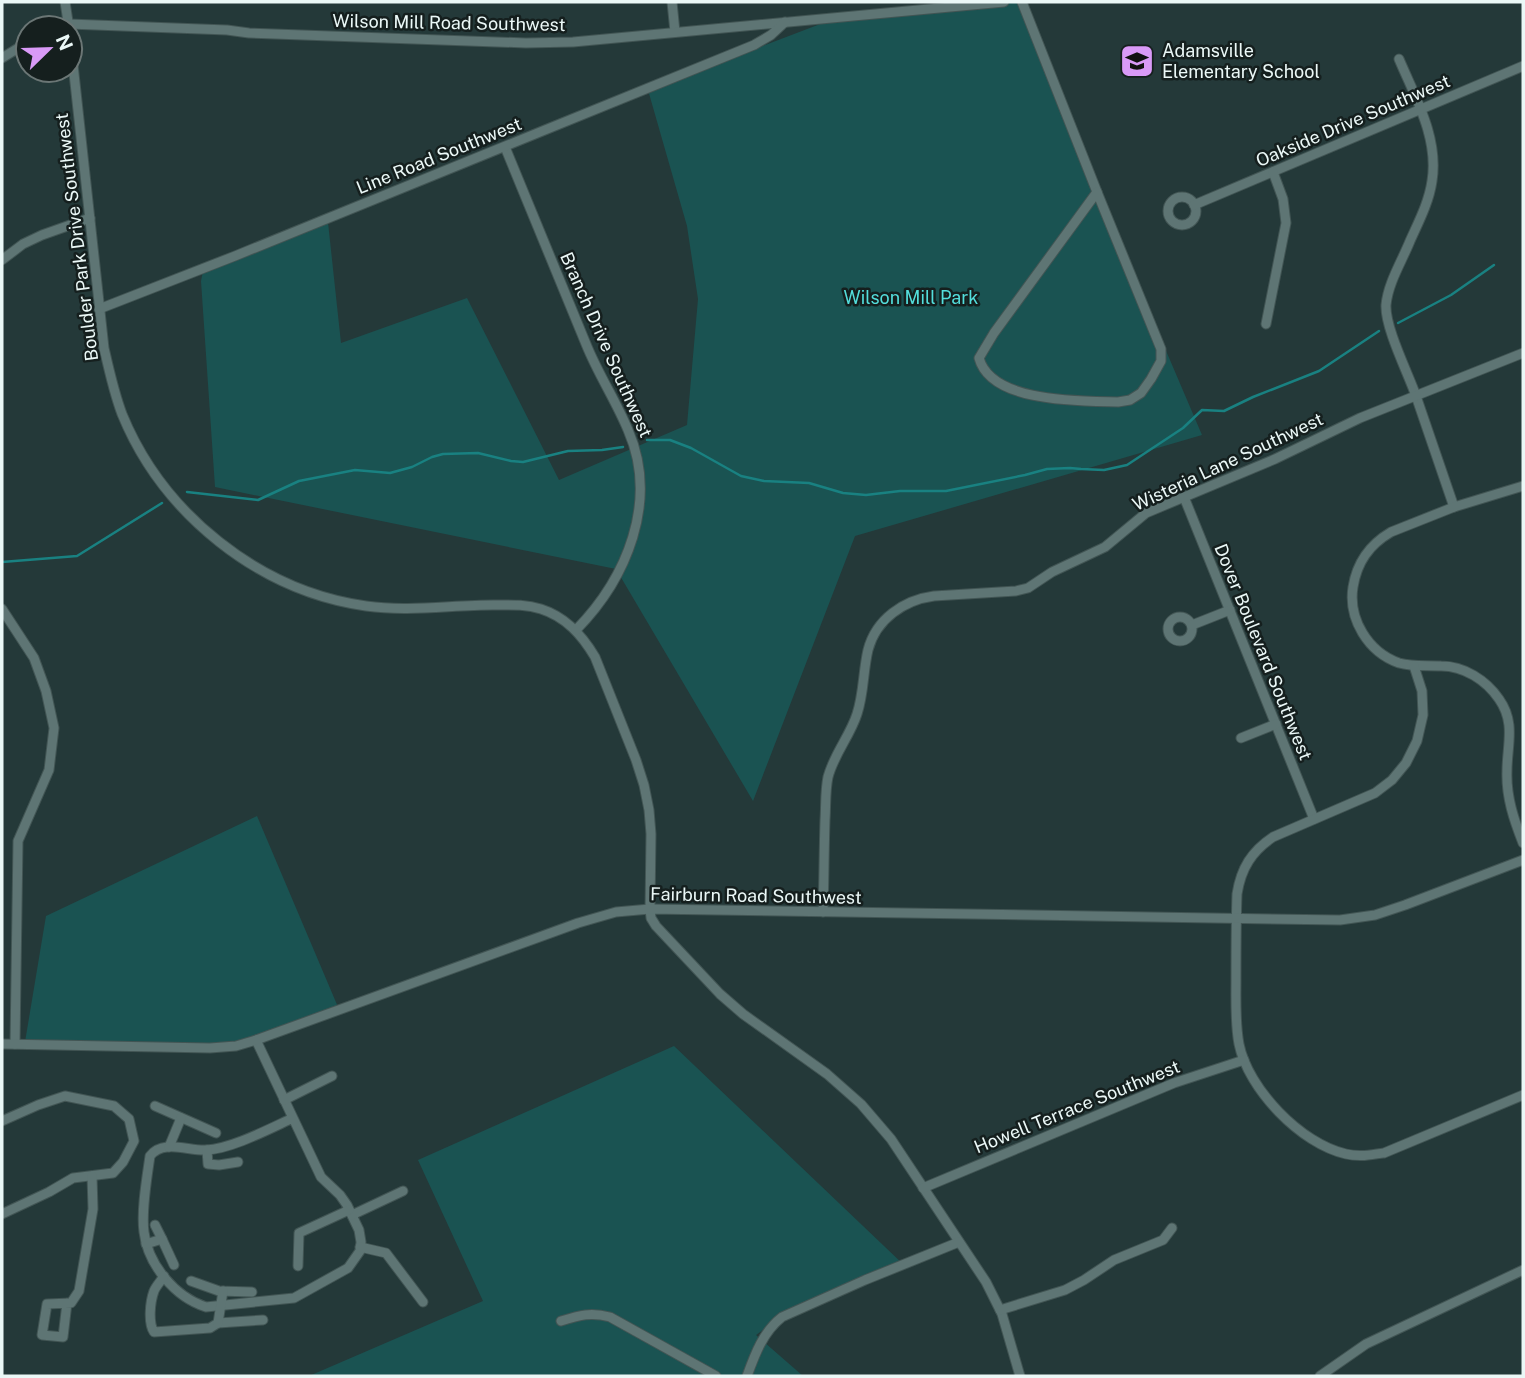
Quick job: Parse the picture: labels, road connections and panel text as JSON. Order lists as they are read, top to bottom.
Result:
{
  "streets": {
    "street": [
      "Wilson Mill Road Southwest",
      "Oakside Drive Southwest",
      "Line Road Southwest",
      "Boulder Park Drive Southwest",
      "Branch Drive Southwest",
      "Wisteria Lane Southwest",
      "Dover Boulevard Southwest",
      "Fairburn Road Southwest",
      "Howell Terrace Southwest"
    ]
  },
  "crossings": [
    ["Wilson Mill Road Southwest", "Line Road Southwest"],
    ["Line Road Southwest", "Boulder Park Drive Southwest"],
    ["Line Road Southwest", "Branch Drive Southwest"],
    ["Boulder Park Drive Southwest", "Branch Drive Southwest"],
    ["Boulder Park Drive Southwest", "Fairburn Road Southwest"],
    ["Wisteria Lane Southwest", "Dover Boulevard Southwest"],
    ["Wisteria Lane Southwest", "Fairburn Road Southwest"]
  ],
  "parks": ["Wilson Mill Park"],
  "places": {
    "school or university": ["Adamsville Elementary School"]
  },
  "north": "top right"
}
